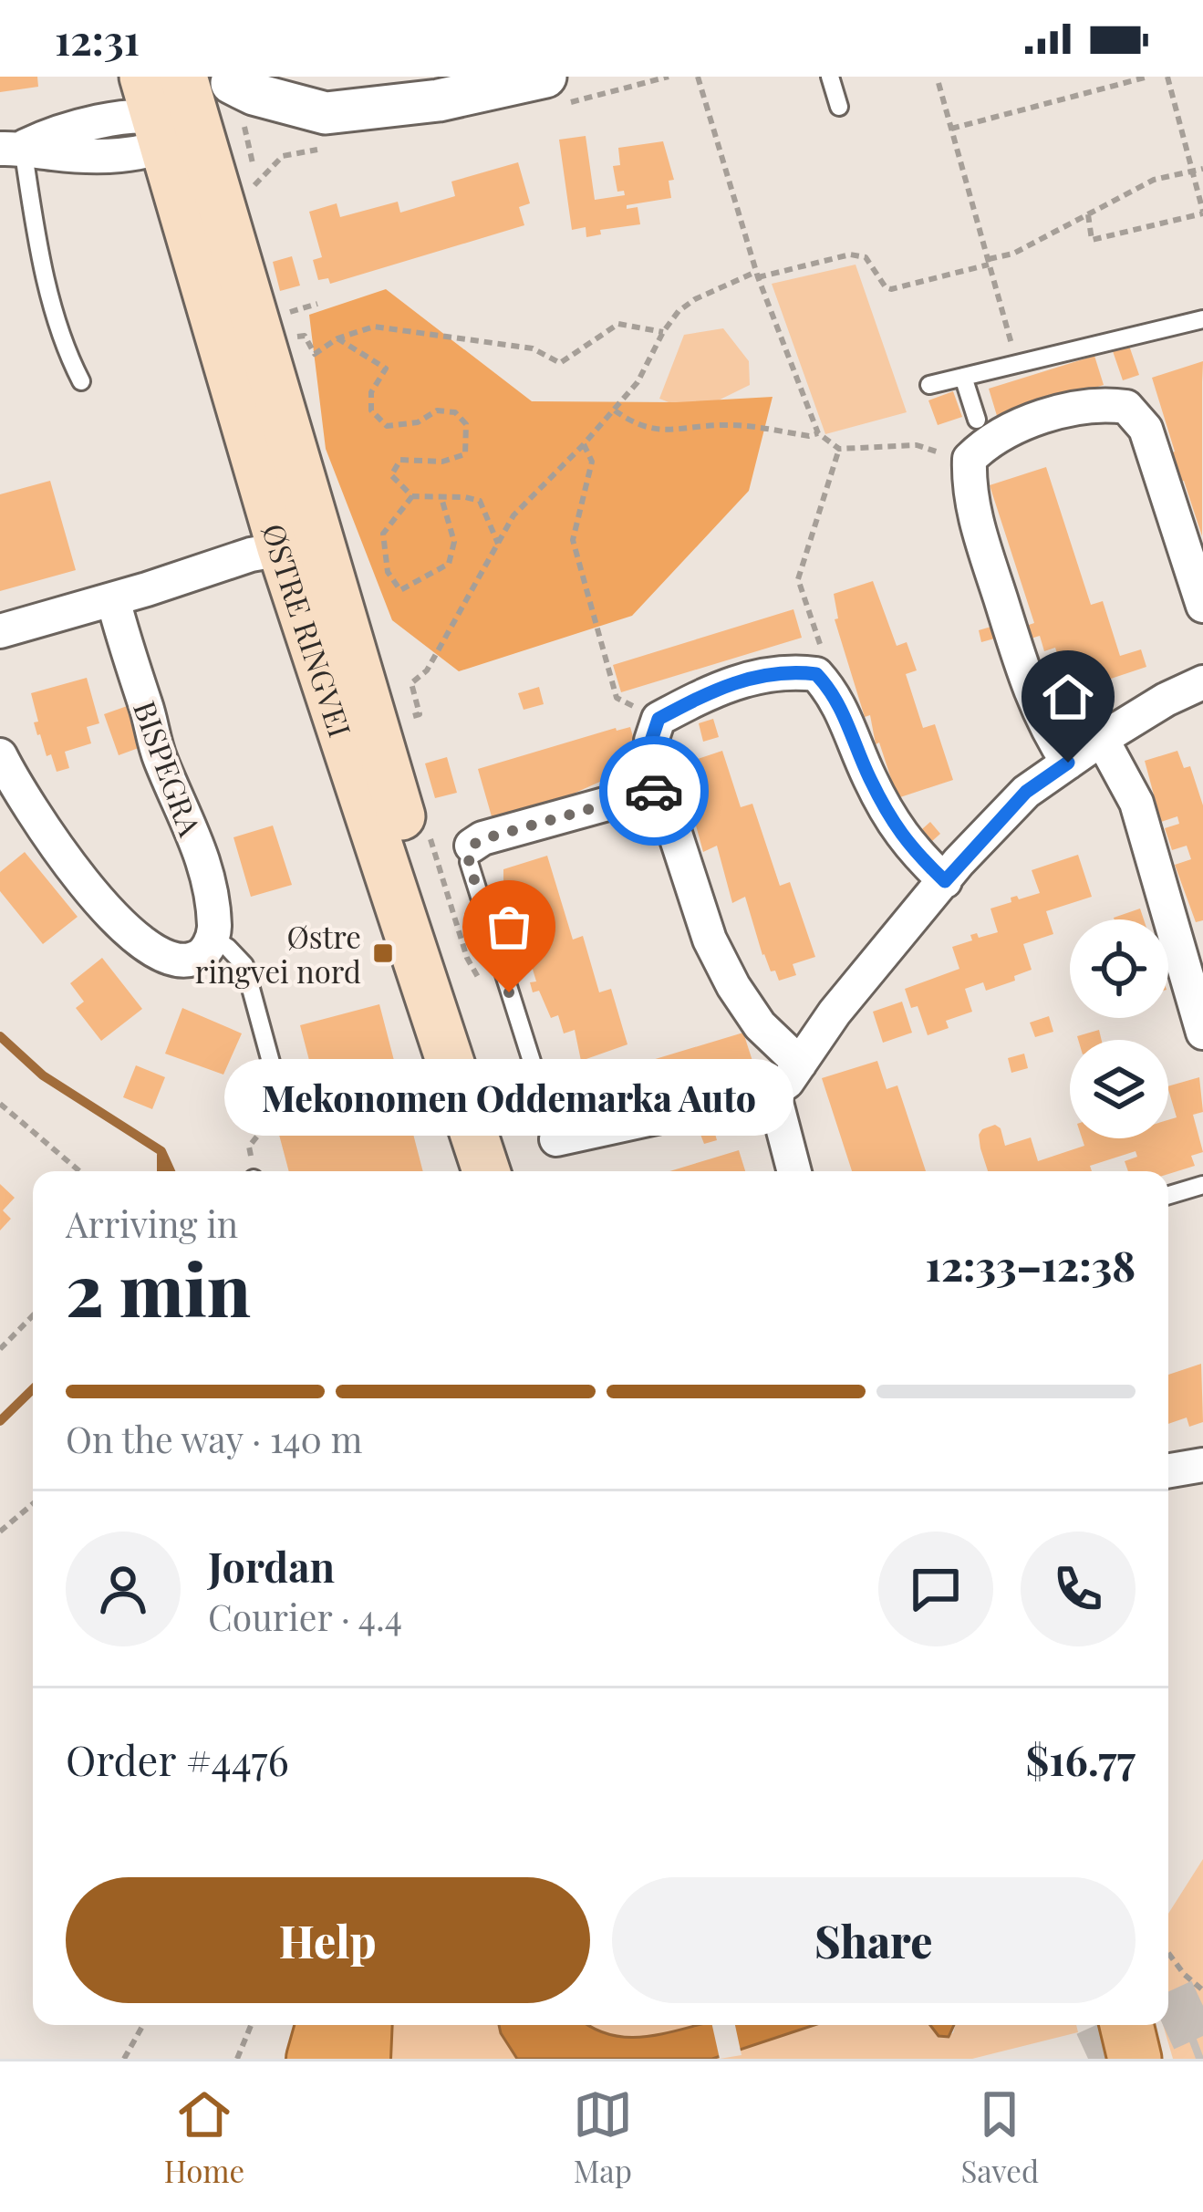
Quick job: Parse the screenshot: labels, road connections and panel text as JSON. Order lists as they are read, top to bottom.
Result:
{
  "streets": {
    "main road": ["ØSTRE RINGVEI"],
    "street": ["BISPEGRA"]
  },
  "places": {
    "transit": ["Østre ringvei nord"],
    "other": ["Mekonomen Oddemarka Auto"]
  },
  "page": {
    "status": "12:31",
    "bubble": "Mekonomen Oddemarka Auto",
    "heading": ["2 min", "Arriving in", "12:33–12:38"],
    "panel": [
      "Jordan",
      "Courier · 4.4",
      "Order #4476",
      "$16.77"
    ],
    "bar": "On the way · 140 m",
    "buttons": ["Help", "Share"],
    "tabs": ["Home", "Map", "Saved"]
  }
}
